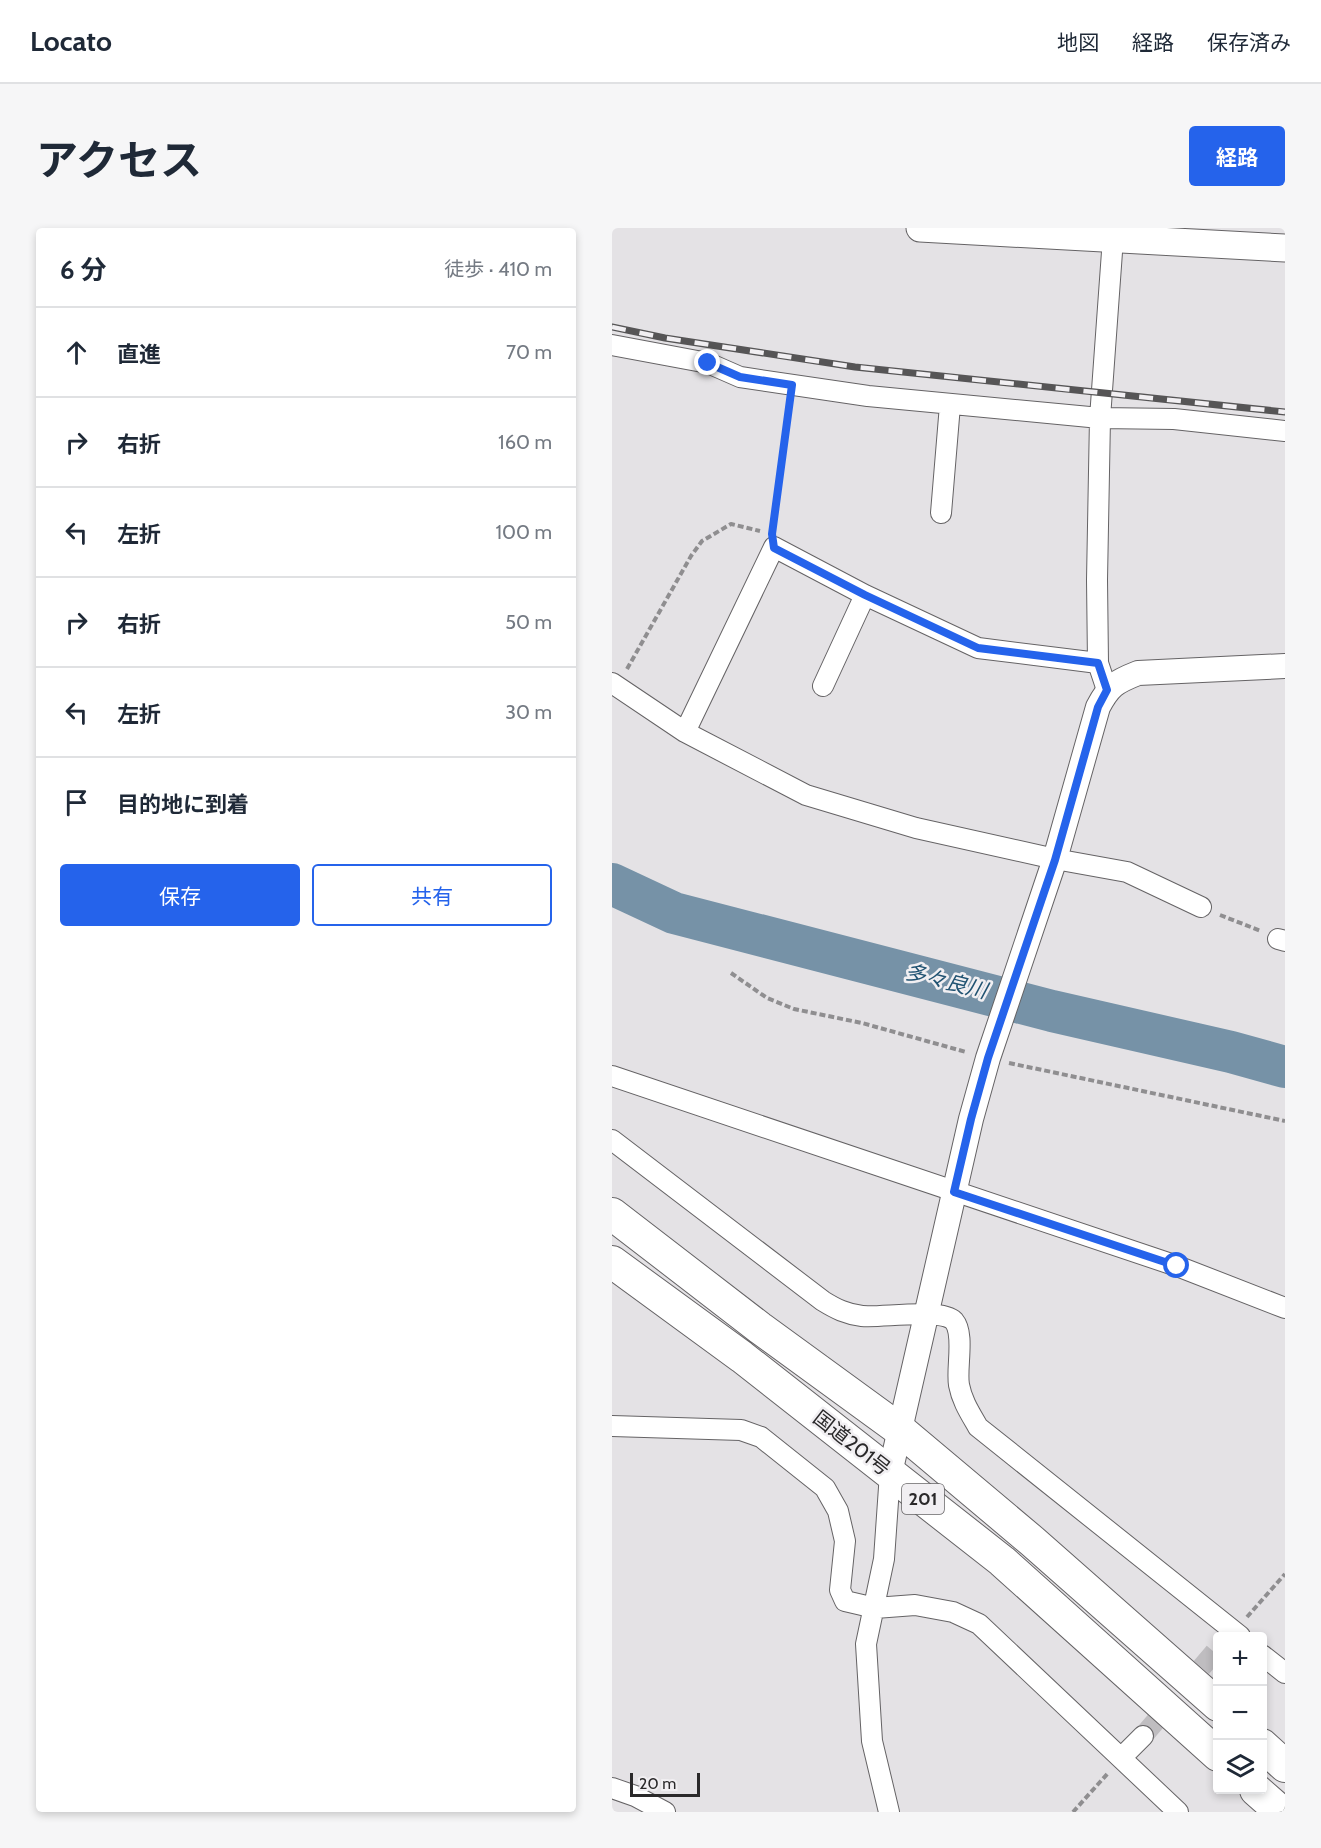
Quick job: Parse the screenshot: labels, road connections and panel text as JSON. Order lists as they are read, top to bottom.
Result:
{
  "streets": {
    "highway": ["国道201号", "201"]
  },
  "water": ["多々良川"],
  "scale_bar": "20 m",
  "page": {
    "header": "Locato",
    "nav": ["地図", "経路", "保存済み"],
    "title": "アクセス",
    "buttons": [
      "経路",
      ["保存", "共有"]
    ],
    "heading": ["6 分", "徒歩 · 410 m"],
    "list": [
      ["直進", "70 m"],
      ["右折", "160 m"],
      ["左折", "100 m"],
      ["右折", "50 m"],
      ["左折", "30 m"],
      "目的地に到着"
    ],
    "map_buttons": ["+", "−"],
    "scale": "20 m"
  }
}
